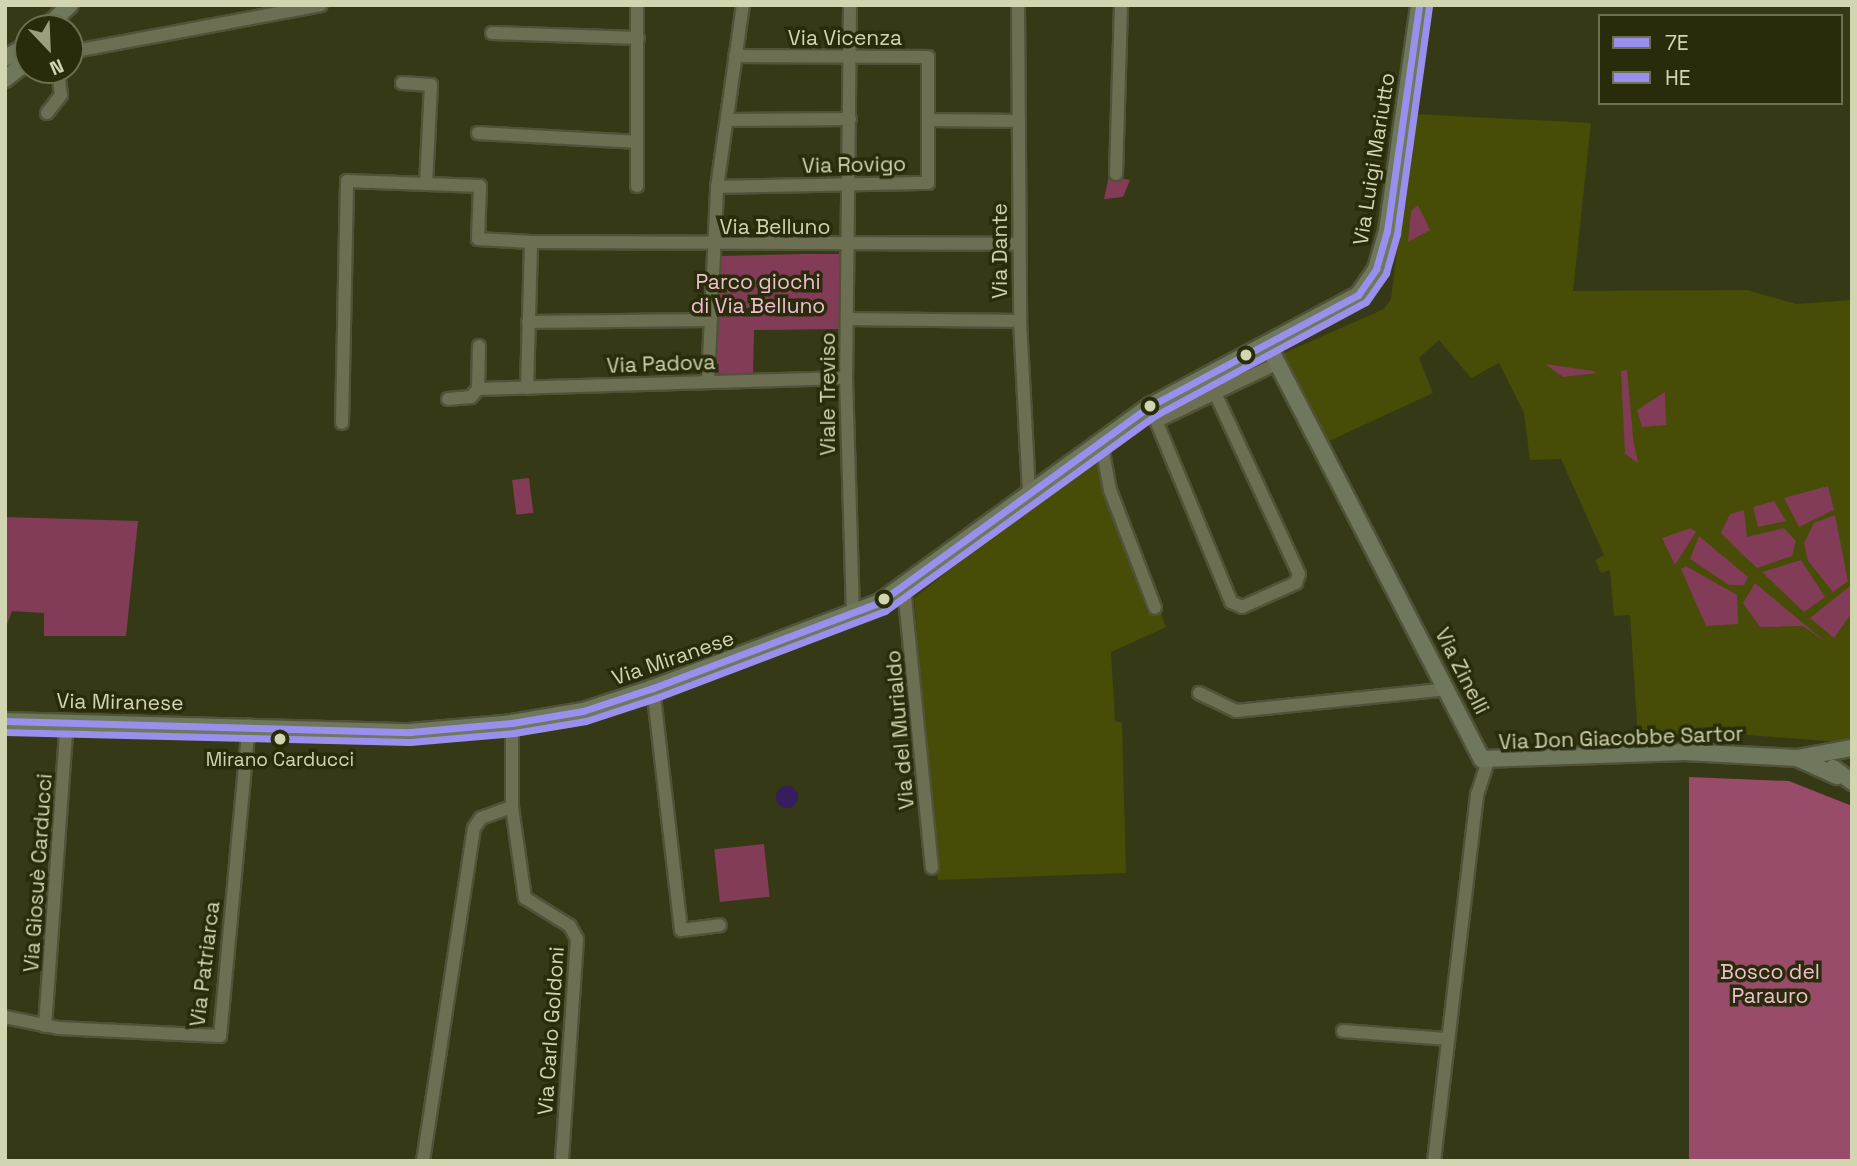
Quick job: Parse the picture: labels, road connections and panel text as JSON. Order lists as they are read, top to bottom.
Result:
{
  "streets": {
    "main road": [
      "Via Luigi Mariutto",
      "Via Miranese",
      "Via Zinelli",
      "Via Don Giacobbe Sartor"
    ],
    "street": [
      "Via Vicenza",
      "Via Rovigo",
      "Via Belluno",
      "Via Dante",
      "Via Padova",
      "Viale Treviso",
      "Via del Murialdo",
      "Via Giosuè Carducci",
      "Via Patriarca",
      "Via Carlo Goldoni"
    ]
  },
  "crossings": [
    ["Via Vicenza", "Via Rovigo"],
    ["Via Vicenza", "Viale Treviso"],
    ["Via Luigi Mariutto", "Via Miranese"],
    ["Via Luigi Mariutto", "Via Zinelli"],
    ["Via Rovigo", "Viale Treviso"],
    ["Via Belluno", "Via Dante"],
    ["Via Belluno", "Viale Treviso"],
    ["Via Dante", "Via Miranese"],
    ["Via Padova", "Viale Treviso"],
    ["Viale Treviso", "Via Miranese"],
    ["Via Miranese", "Via Zinelli"],
    ["Via Miranese", "Via del Murialdo"],
    ["Via Miranese", "Via Giosuè Carducci"],
    ["Via Miranese", "Via Patriarca"],
    ["Via Miranese", "Via Carlo Goldoni"],
    ["Via Zinelli", "Via Don Giacobbe Sartor"],
    ["Via Giosuè Carducci", "Via Patriarca"]
  ],
  "parks": ["Parco giochi di Via Belluno", "Bosco del Parauro"],
  "places": ["Mirano Carducci"],
  "lines": ["transit line 7E", "transit line HE"],
  "legend": ["7E", "HE"],
  "north": "bottom right"
}
